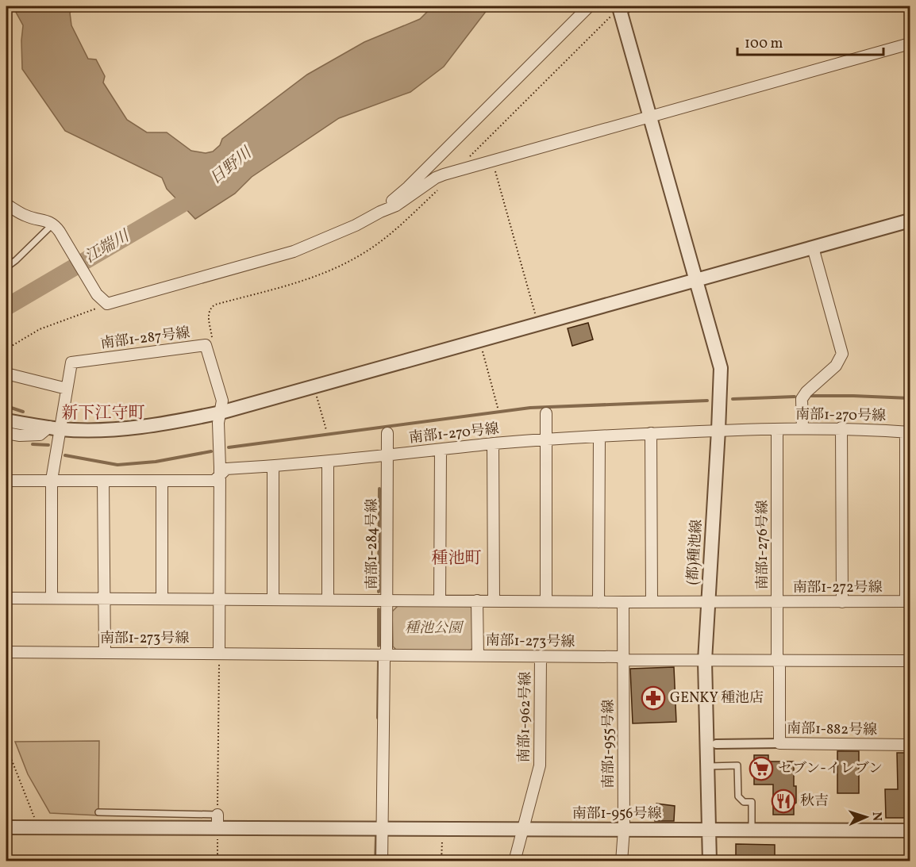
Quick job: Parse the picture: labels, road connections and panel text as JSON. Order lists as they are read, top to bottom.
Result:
{
  "streets": {
    "street": [
      "南部1-287号線",
      "南部1-270号線",
      "南部1-284号線",
      "南部1-276号線",
      "(都)種池線",
      "南部1-272号線",
      "南部1-273号線",
      "南部1-962号線",
      "南部1-882号線",
      "南部1-955号線",
      "南部1-956号線"
    ]
  },
  "crossings": [
    ["南部1-287号線", "南部1-270号線"],
    ["南部1-287号線", "南部1-272号線"],
    ["南部1-287号線", "南部1-273号線"],
    ["南部1-270号線", "南部1-284号線"],
    ["南部1-270号線", "南部1-276号線"],
    ["南部1-270号線", "(都)種池線"],
    ["南部1-284号線", "南部1-272号線"],
    ["南部1-284号線", "南部1-273号線"],
    ["南部1-284号線", "南部1-956号線"],
    ["南部1-276号線", "南部1-272号線"],
    ["南部1-276号線", "南部1-273号線"],
    ["南部1-276号線", "南部1-882号線"],
    ["(都)種池線", "南部1-272号線"],
    ["(都)種池線", "南部1-273号線"],
    ["(都)種池線", "南部1-956号線"],
    ["南部1-272号線", "南部1-955号線"],
    ["南部1-273号線", "南部1-962号線"],
    ["南部1-273号線", "南部1-882号線"],
    ["南部1-273号線", "南部1-955号線"],
    ["南部1-962号線", "南部1-956号線"],
    ["南部1-955号線", "南部1-956号線"]
  ],
  "districts": ["新下江守町", "種池町"],
  "water": ["日野川", "江端川"],
  "parks": ["種池公園"],
  "places": {
    "pharmacy": ["GENKY 種池店"],
    "supermarket": ["セブン-イレブン"],
    "restaurant": ["秋吉"]
  },
  "scale_bar": "100 m",
  "north": "right"
}
